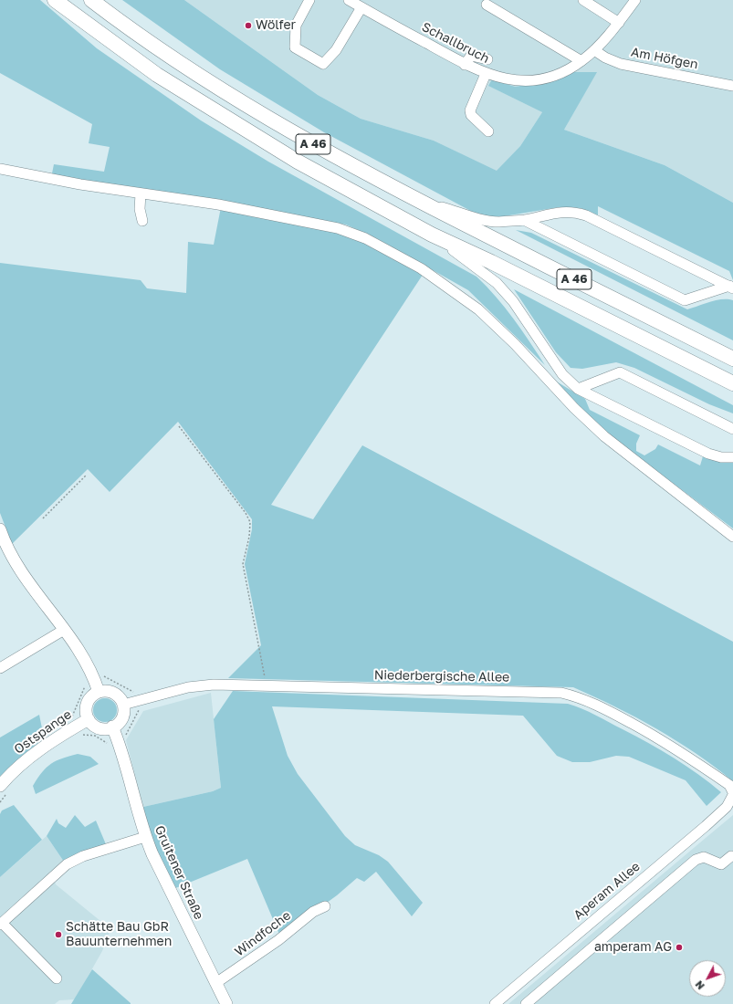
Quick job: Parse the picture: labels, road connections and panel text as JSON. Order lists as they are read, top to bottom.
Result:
{
  "streets": {
    "highway": ["A 46"],
    "main road": ["Ostspange", "Gruitener Straße"],
    "street": [
      "Schallbruch",
      "Am Höfgen",
      "Niederbergische Allee",
      "Aperam Allee",
      "Windfoche"
    ]
  },
  "crossings": [
    ["Schallbruch", "Am Höfgen"],
    ["Niederbergische Allee", "Ostspange"],
    ["Niederbergische Allee", "Gruitener Straße"],
    ["Ostspange", "Gruitener Straße"],
    ["Gruitener Straße", "Windfoche"]
  ],
  "places": ["Wölfer", "Schätte Bau GbR Bauunternehmen", "amperam AG"],
  "north": "bottom left"
}
